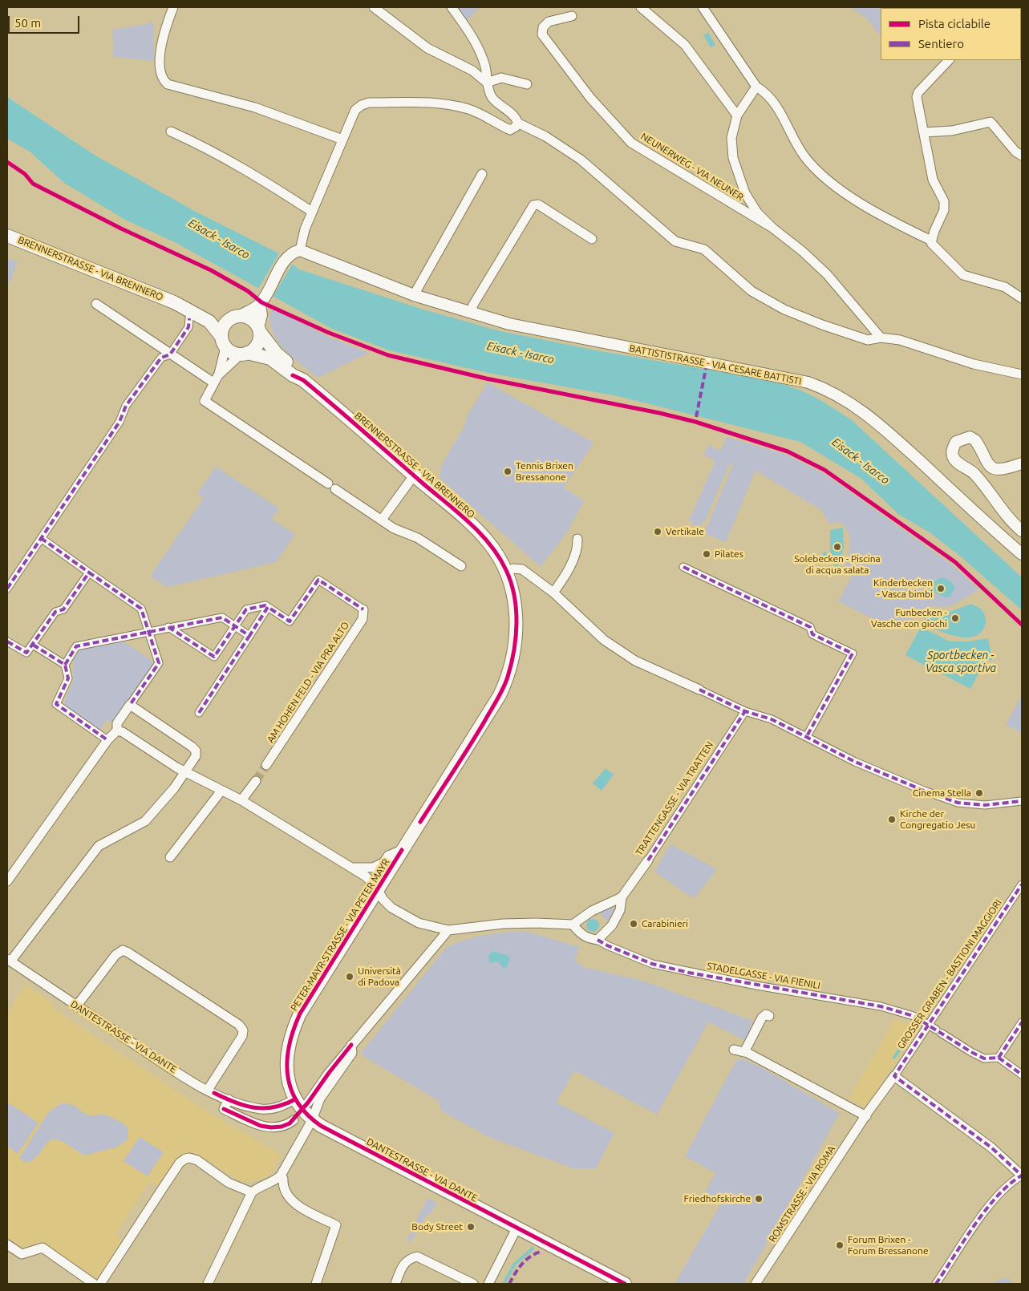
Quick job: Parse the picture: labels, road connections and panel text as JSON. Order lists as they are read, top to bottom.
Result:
{
  "streets": {
    "main road": ["BRENNERSTRASSE - VIA BRENNERO", "PETER-MAYR-STRASSE - VIA PETER MAYR", "DANTESTRASSE - VIA DANTE"],
    "street": [
      "NEUNERWEG - VIA NEUNER",
      "BATTISTISTRASSE - VIA CESARE BATTISTI",
      "AM HOHEN FELD - VIA PRA ALTO",
      "TRATTENGASSE - VIA TRATTEN",
      "GROSSER GRABEN - BASTIONI MAGGIORI",
      "STADELGASSE - VIA FIENILI",
      "ROMSTRASSE - VIA ROMA"
    ]
  },
  "crossings": [
    ["BRENNERSTRASSE - VIA BRENNERO", "PETER-MAYR-STRASSE - VIA PETER MAYR"],
    ["TRATTENGASSE - VIA TRATTEN", "STADELGASSE - VIA FIENILI"],
    ["PETER-MAYR-STRASSE - VIA PETER MAYR", "DANTESTRASSE - VIA DANTE"],
    ["GROSSER GRABEN - BASTIONI MAGGIORI", "STADELGASSE - VIA FIENILI"],
    ["GROSSER GRABEN - BASTIONI MAGGIORI", "ROMSTRASSE - VIA ROMA"]
  ],
  "water": ["Eisack - Isarco", "Sportbecken - Vasca sportiva"],
  "places": [
    "Tennis Brixen Bressanone",
    "Vertikale",
    "Solebecken - Piscina di acqua salata",
    "Pilates",
    "Kinderbecken - Vasca bimbi",
    "Funbecken - Vasche con giochi",
    "Cinema Stella",
    "Kirche der Congregatio Jesu",
    "Carabinieri",
    "Università di Padova",
    "Friedhofskirche",
    "Body Street",
    "Forum Brixen - Forum Bressanone"
  ],
  "legend": ["Pista ciclabile", "Sentiero"],
  "scale_bar": "50 m"
}
